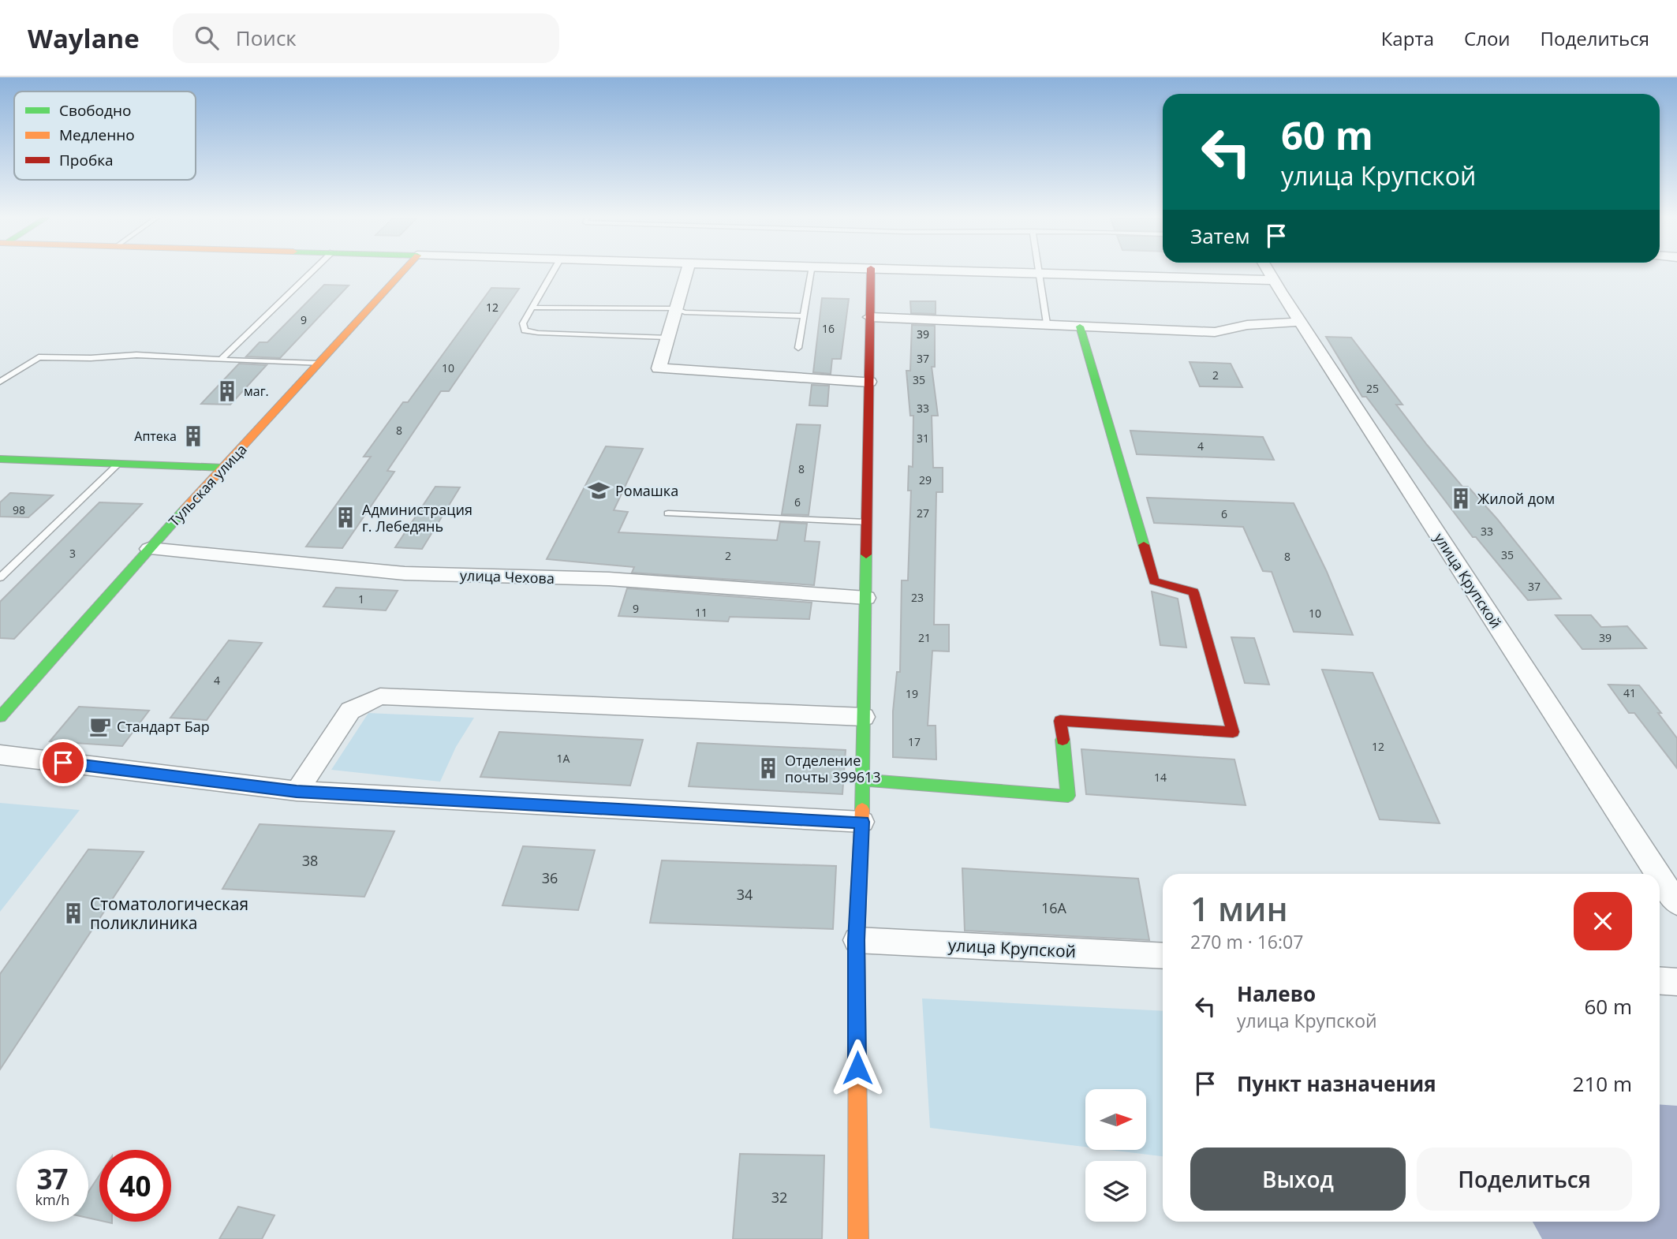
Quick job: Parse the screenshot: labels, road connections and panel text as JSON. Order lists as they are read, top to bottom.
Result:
{
  "streets": {
    "street": ["Тульская улица", "улица Чехова", "улица Крупской"]
  },
  "crossings": [
    ["Тульская улица", "улица Чехова"]
  ],
  "places": {
    "building": [
      "маг.",
      "Аптека",
      "Жилой дом",
      "Администрация г. Лебедянь",
      "Отделение почты 399613",
      "Стоматологическая поликлиника"
    ],
    "school or university": ["Ромашка"],
    "cafe": ["Стандарт Бар"]
  },
  "house_numbers": [
    "12",
    "9",
    "16",
    "39",
    "37",
    "10",
    "2",
    "35",
    "25",
    "33",
    "8",
    "31",
    "4",
    "8",
    "29",
    "6",
    "98",
    "27",
    "6",
    "33",
    "3",
    "35",
    "2",
    "8",
    "37",
    "23",
    "1",
    "9",
    "11",
    "10",
    "21",
    "39",
    "4",
    "41",
    "19",
    "17",
    "12",
    "1А",
    "14",
    "38",
    "36",
    "34",
    "16А",
    "32"
  ],
  "legend": ["Свободно", "Медленно", "Пробка"],
  "north": "right",
  "page": {
    "header": "Waylane",
    "search": "Поиск",
    "nav": ["Карта", "Слои", "Поделиться"],
    "turn": ["60 m", "улица Крупской"],
    "then": "Затем",
    "heading": ["1 мин", "270 m · 16:07"],
    "list": [
      {
        "name": "Налево",
        "note": "улица Крупской",
        "value": "60 m"
      },
      {
        "name": "Пункт назначения",
        "value": "210 m"
      }
    ],
    "buttons": ["Выход", "Поделиться"],
    "speed": "37 km/h",
    "limit": "40"
  }
}
